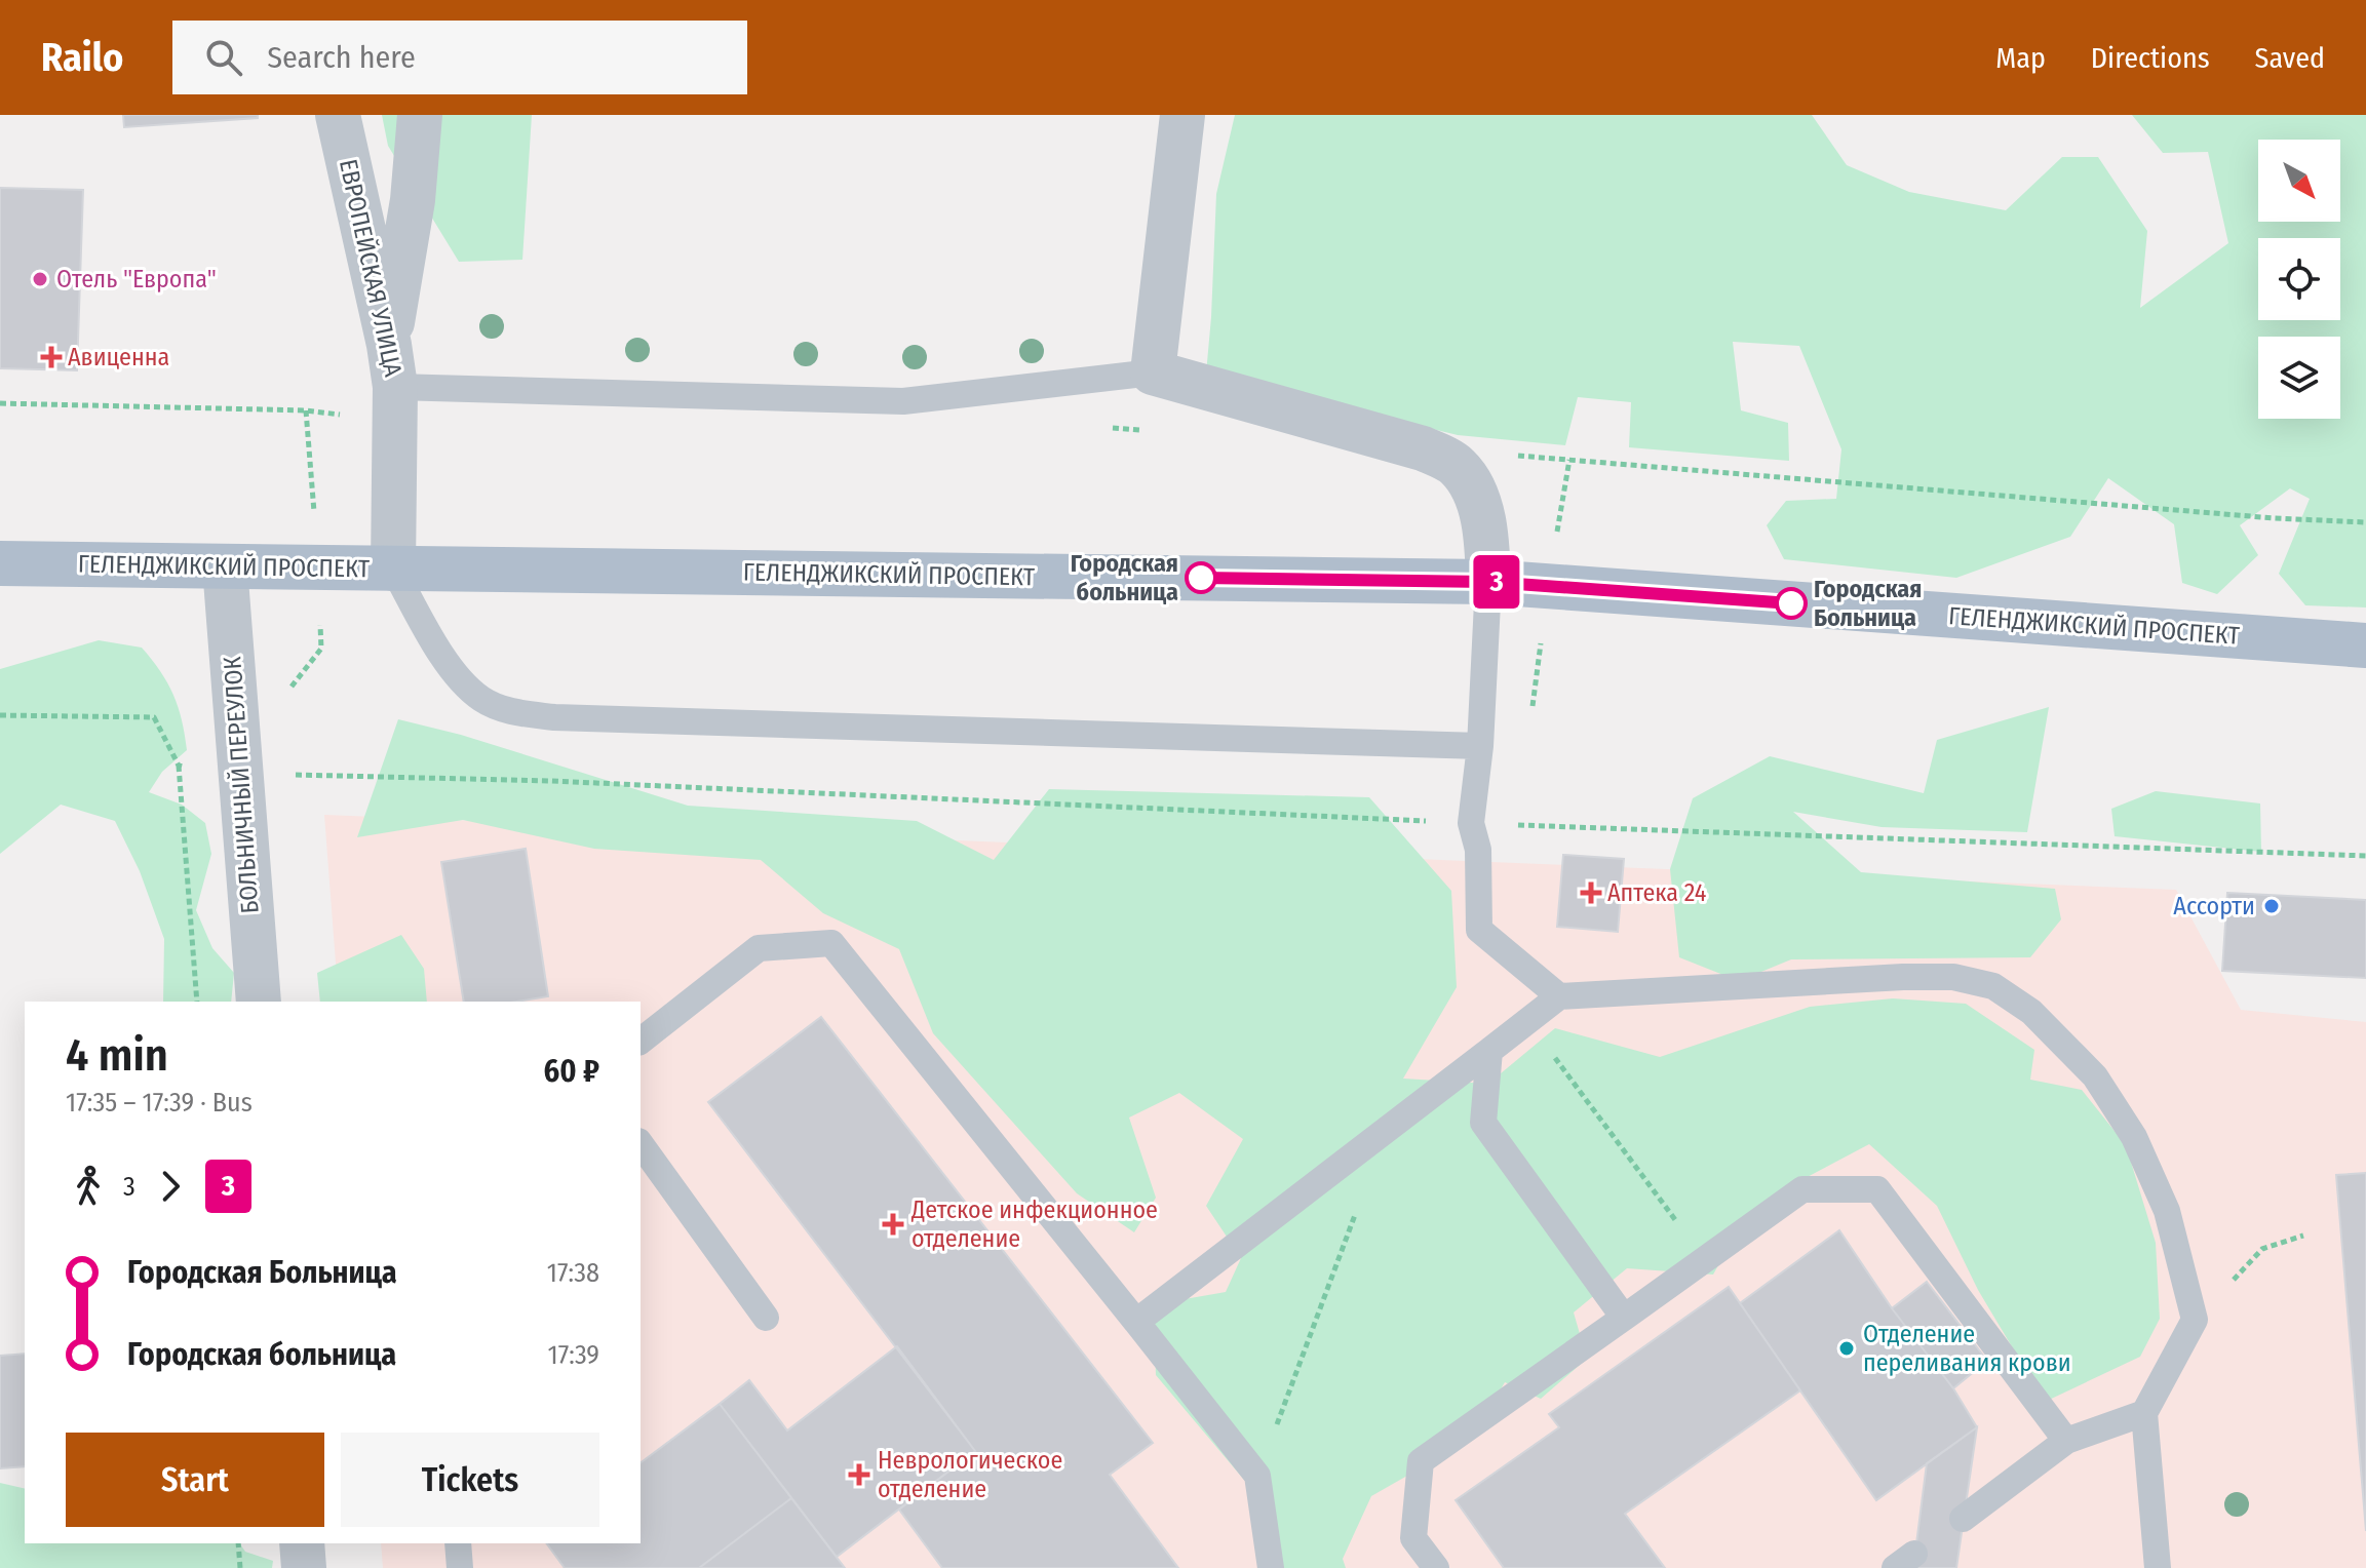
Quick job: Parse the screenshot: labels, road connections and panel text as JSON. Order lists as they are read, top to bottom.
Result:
{
  "streets": {
    "main road": ["ГЕЛЕНДЖИКСКИЙ ПРОСПЕКТ"],
    "street": ["ЕВРОПЕЙСКАЯ УЛИЦА", "БОЛЬНИЧНЫЙ ПЕРЕУЛОК"]
  },
  "crossings": [
    ["ЕВРОПЕЙСКАЯ УЛИЦА", "ГЕЛЕНДЖИКСКИЙ ПРОСПЕКТ"],
    ["ГЕЛЕНДЖИКСКИЙ ПРОСПЕКТ", "БОЛЬНИЧНЫЙ ПЕРЕУЛОК"]
  ],
  "places": {
    "other": [
      "Отель \"Европа\"",
      "Городская больница",
      "Городская Больница",
      "Ассорти",
      "Отделение переливания крови"
    ],
    "health": [
      "Авиценна",
      "Аптека 24",
      "Детское инфекционное отделение",
      "Неврологическое отделение"
    ]
  },
  "lines": ["bus line 3"],
  "north": "bottom right",
  "page": {
    "header": "Railo",
    "search": "Search here",
    "nav": ["Map", "Directions", "Saved"],
    "on_map": "3",
    "heading": ["4 min", "17:35 – 17:39 · Bus", "60 ₽"],
    "legs": ["3", "3"],
    "list": [
      {
        "name": "Городская Больница",
        "value": "17:38"
      },
      {
        "name": "Городская больница",
        "value": "17:39"
      }
    ],
    "buttons": ["Start", "Tickets"]
  }
}
